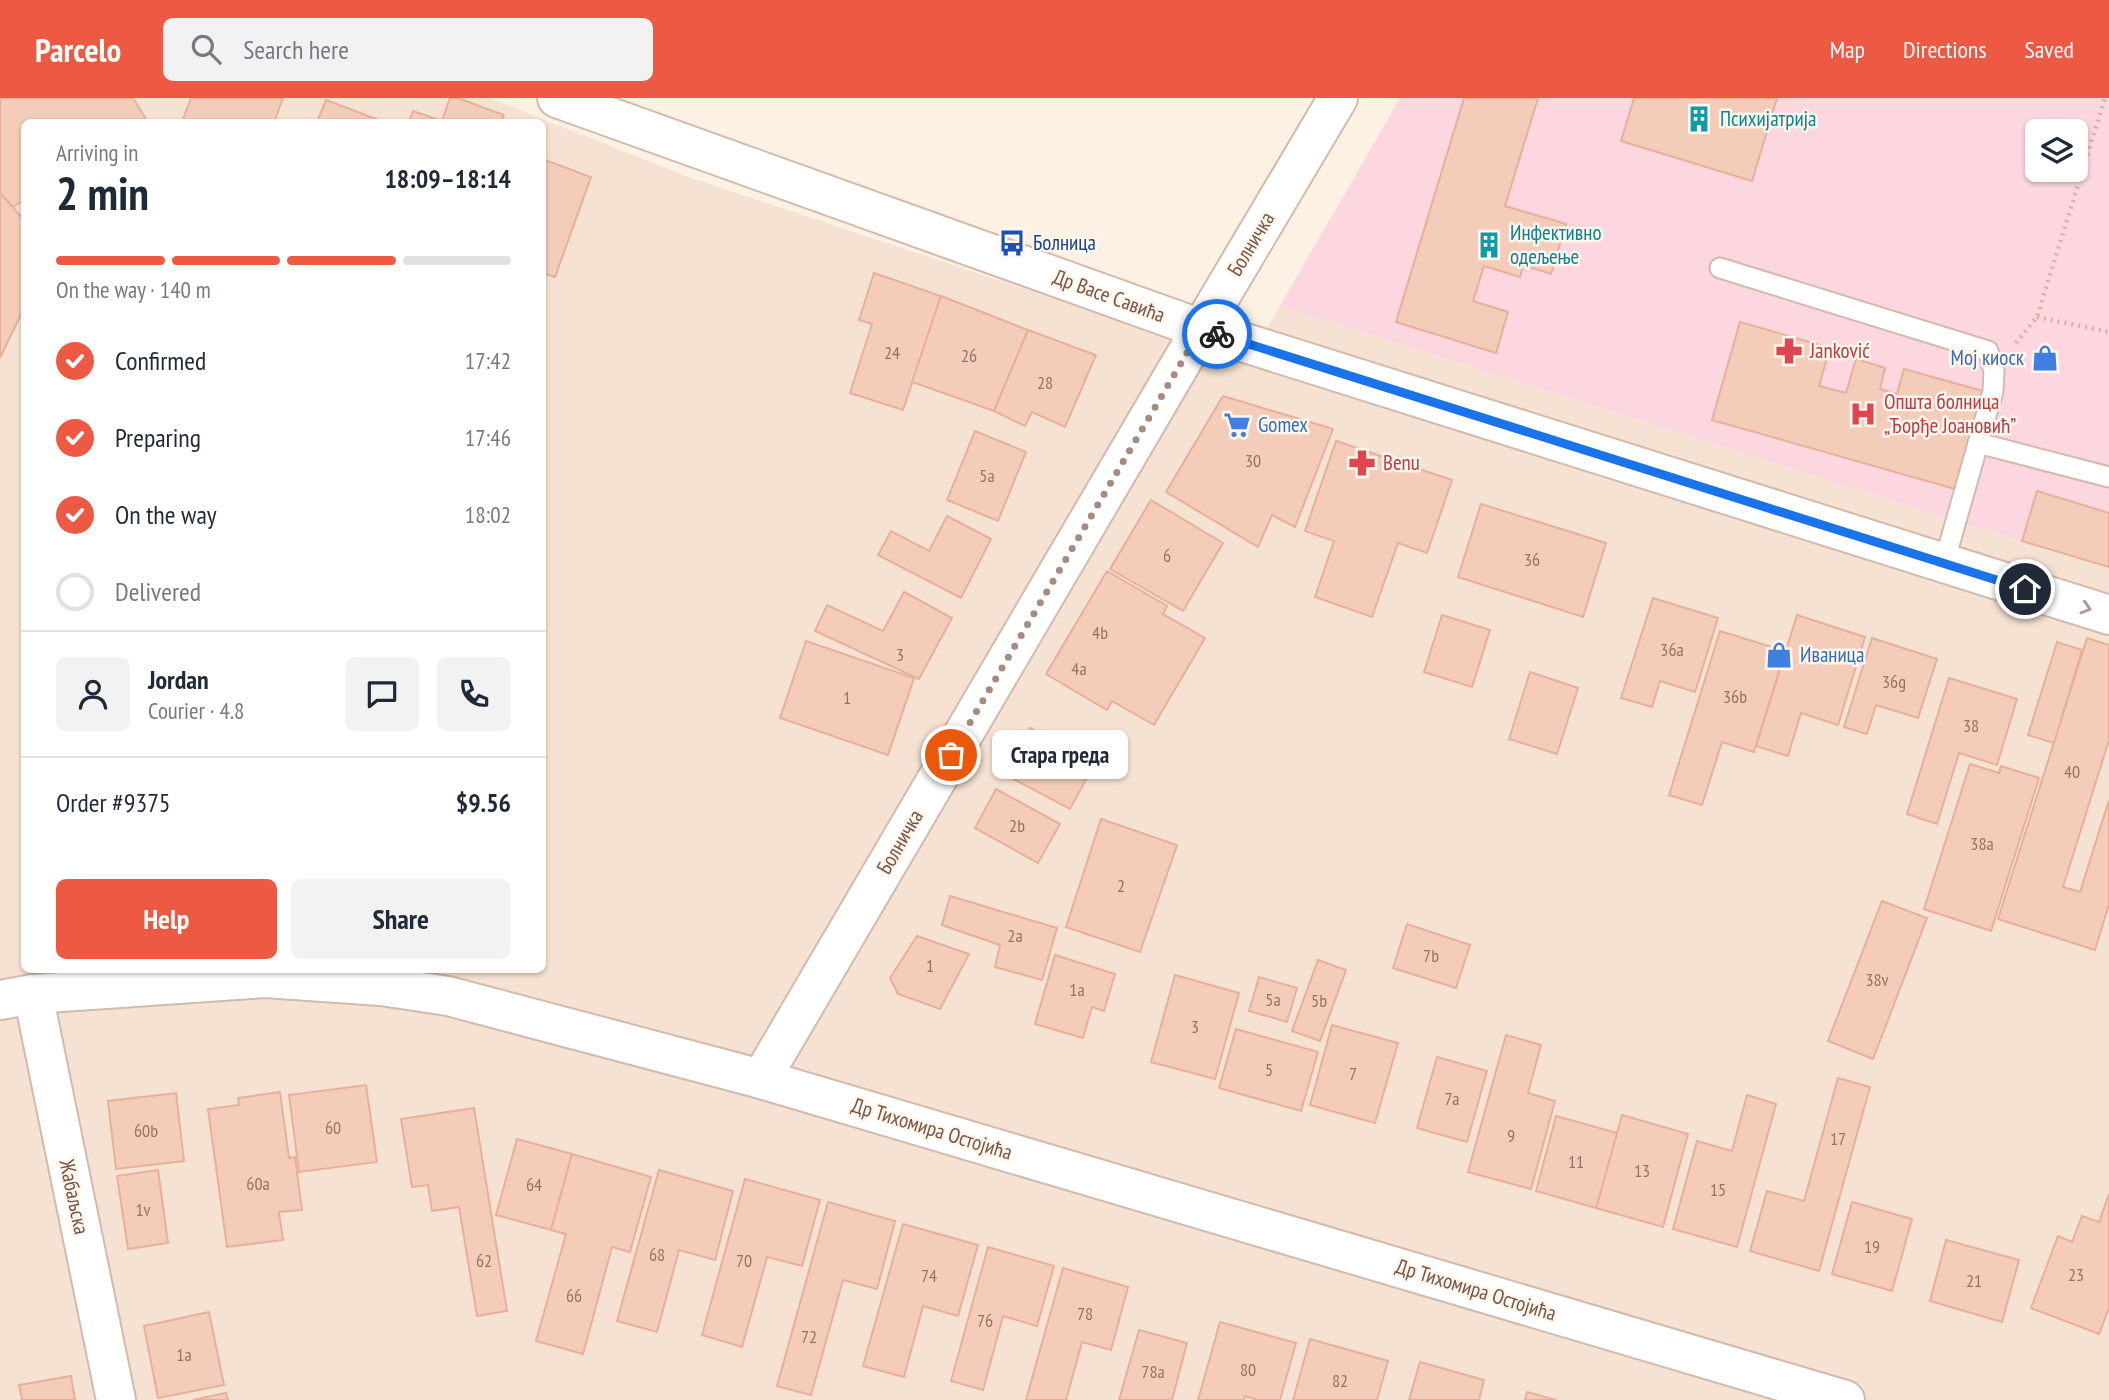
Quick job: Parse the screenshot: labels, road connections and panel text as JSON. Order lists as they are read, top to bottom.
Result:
{
  "streets": {
    "street": [
      "Болничка",
      "Др Васе Савића",
      "Др Тихомира Остојића",
      "Жабаљска"
    ]
  },
  "crossings": [
    ["Болничка", "Др Васе Савића"],
    ["Болничка", "Др Тихомира Остојића"],
    ["Др Тихомира Остојића", "Жабаљска"]
  ],
  "places": {
    "building": ["Психијатрија", "Инфективно одељење"],
    "bus stop": ["Болница"],
    "pharmacy": ["Janković", "Benu"],
    "shop": ["Мој киоск", "Иваница"],
    "hospital": ["Општа болница „Ђорђе Јоановић”"],
    "supermarket": ["Gomex"],
    "other": ["Стара греда"]
  },
  "house_numbers": [
    "24",
    "26",
    "28",
    "30",
    "5a",
    "6",
    "36",
    "4b",
    "36a",
    "3",
    "4a",
    "36g",
    "36b",
    "1",
    "38",
    "40",
    "2b",
    "38a",
    "2",
    "2a",
    "7b",
    "1",
    "38v",
    "1a",
    "5a",
    "5b",
    "3",
    "5",
    "7",
    "7a",
    "60",
    "60b",
    "9",
    "17",
    "11",
    "13",
    "60a",
    "64",
    "15",
    "1v",
    "19",
    "68",
    "62",
    "70",
    "23",
    "74",
    "21",
    "66",
    "78",
    "76",
    "72",
    "1a",
    "80",
    "78a",
    "82"
  ],
  "page": {
    "header": "Parcelo",
    "search": "Search here",
    "nav": ["Map", "Directions", "Saved"],
    "heading": ["2 min", "Arriving in", "18:09–18:14"],
    "panel": [
      "Jordan",
      "Courier · 4.8",
      "Order #9375",
      "$9.56"
    ],
    "bar": "On the way · 140 m",
    "list": [
      ["Confirmed", "17:42"],
      ["Preparing", "17:46"],
      ["On the way", "18:02"],
      "Delivered"
    ],
    "bubble": "Стара греда",
    "buttons": ["Help", "Share"]
  }
}
